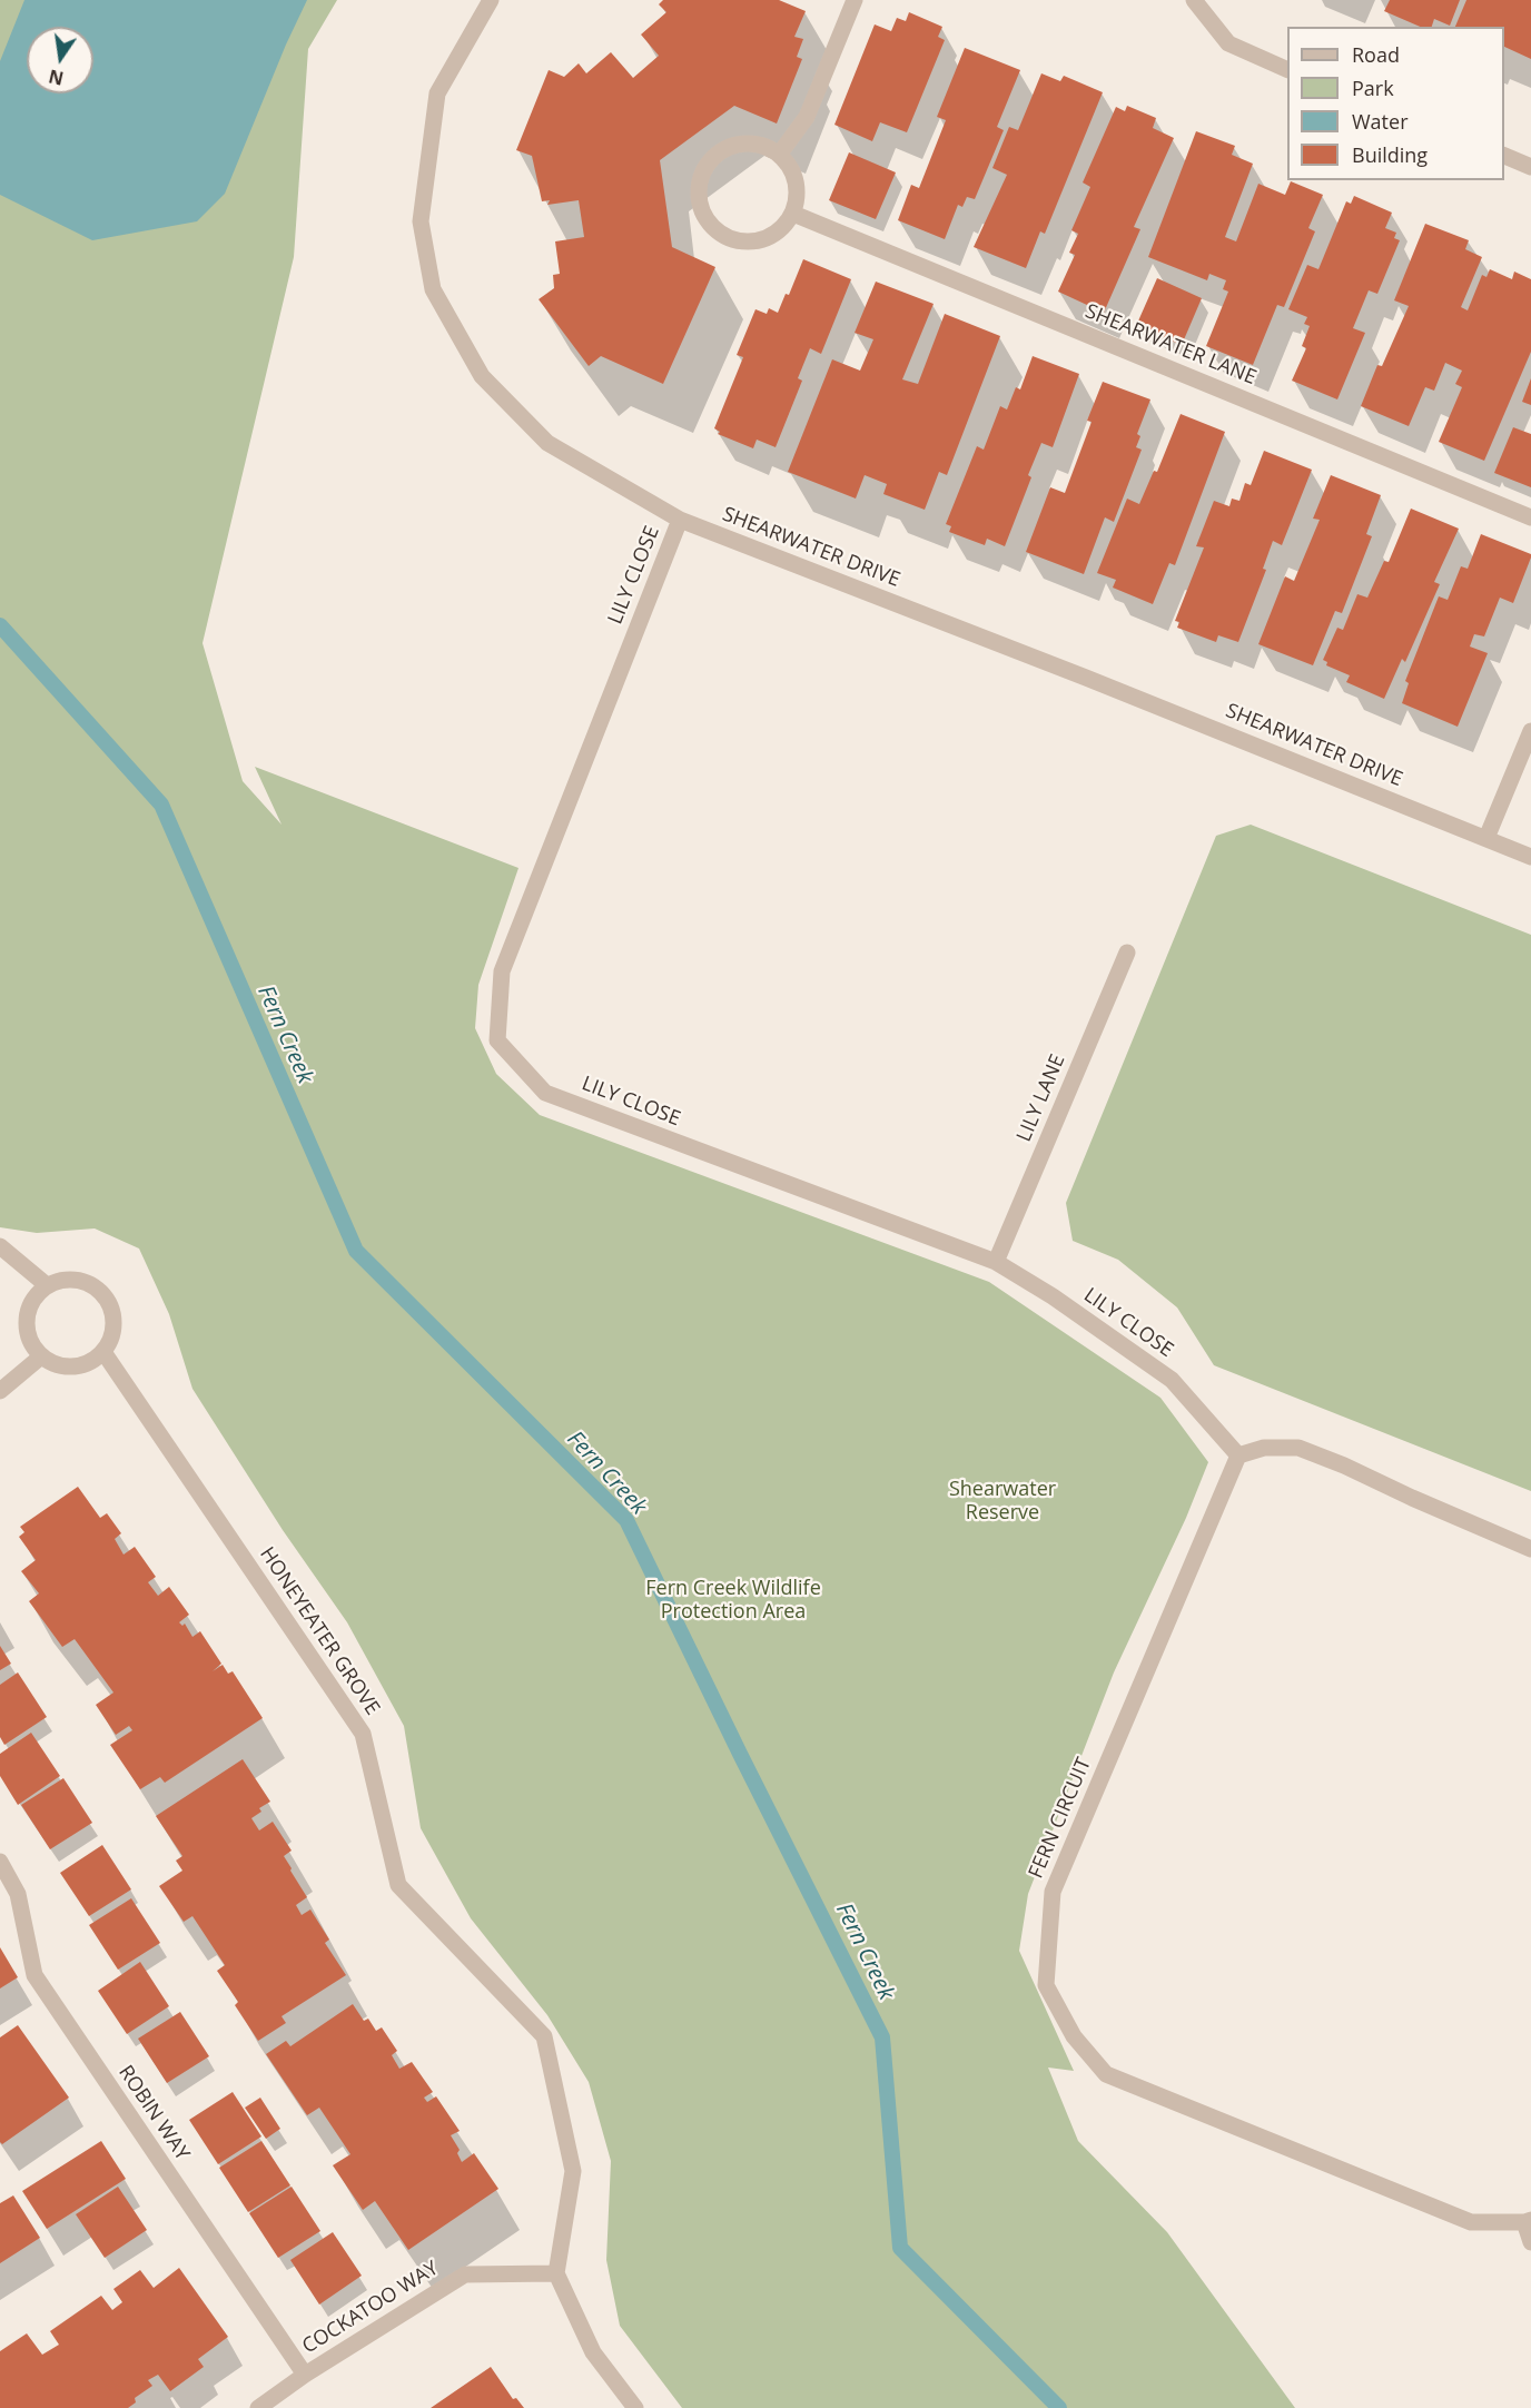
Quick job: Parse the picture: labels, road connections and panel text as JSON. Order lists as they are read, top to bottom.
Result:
{
  "streets": {
    "street": [
      "SHEARWATER LANE",
      "SHEARWATER DRIVE",
      "LILY CLOSE",
      "LILY LANE",
      "HONEYEATER GROVE",
      "FERN CIRCUIT",
      "ROBIN WAY",
      "COCKATOO WAY"
    ]
  },
  "crossings": [
    ["SHEARWATER DRIVE", "LILY CLOSE"],
    ["LILY CLOSE", "LILY LANE"],
    ["LILY CLOSE", "FERN CIRCUIT"],
    ["HONEYEATER GROVE", "COCKATOO WAY"],
    ["ROBIN WAY", "COCKATOO WAY"]
  ],
  "water": ["Fern Creek"],
  "parks": ["Shearwater Reserve", "Fern Creek Wildlife Protection Area"],
  "legend": [
    "Road",
    "Park",
    "Water",
    "Building"
  ],
  "north": "bottom"
}
